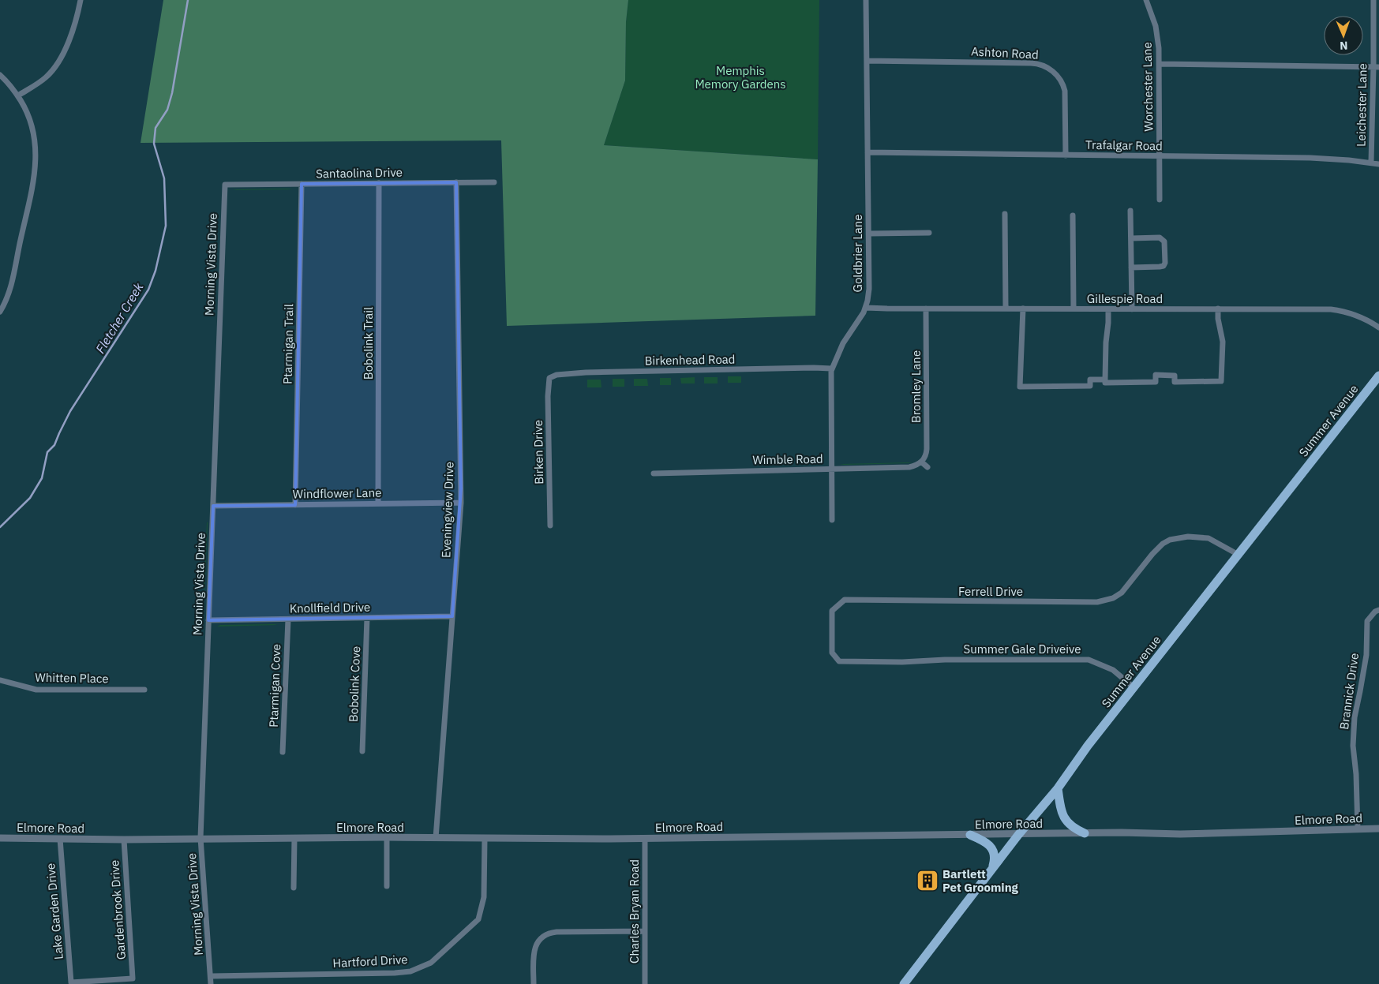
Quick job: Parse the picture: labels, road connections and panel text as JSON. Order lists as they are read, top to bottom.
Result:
{
  "streets": {
    "main road": ["Summer Avenue"],
    "street": [
      "Ashton Road",
      "Worchester Lane",
      "Leichester Lane",
      "Trafalgar Road",
      "Santaolina Drive",
      "Goldbrier Lane",
      "Morning Vista Drive",
      "Gillespie Road",
      "Bobolink Trail",
      "Ptarmigan Trail",
      "Birkenhead Road",
      "Bromley Lane",
      "Birken Drive",
      "Wimble Road",
      "Windflower Lane",
      "Eveningview Drive",
      "Ferrell Drive",
      "Knollfield Drive",
      "Summer Gale Driveive",
      "Whitten Place",
      "Bobolink Cove",
      "Ptarmigan Cove",
      "Brannick Drive",
      "Elmore Road",
      "Gardenbrook Drive",
      "Lake Garden Drive",
      "Charles Bryan Road",
      "Hartford Drive"
    ]
  },
  "crossings": [
    ["Ashton Road", "Trafalgar Road"],
    ["Ashton Road", "Goldbrier Lane"],
    ["Worchester Lane", "Trafalgar Road"],
    ["Leichester Lane", "Trafalgar Road"],
    ["Trafalgar Road", "Goldbrier Lane"],
    ["Santaolina Drive", "Morning Vista Drive"],
    ["Santaolina Drive", "Bobolink Trail"],
    ["Santaolina Drive", "Ptarmigan Trail"],
    ["Santaolina Drive", "Eveningview Drive"],
    ["Goldbrier Lane", "Gillespie Road"],
    ["Goldbrier Lane", "Birkenhead Road"],
    ["Goldbrier Lane", "Wimble Road"],
    ["Morning Vista Drive", "Windflower Lane"],
    ["Morning Vista Drive", "Knollfield Drive"],
    ["Morning Vista Drive", "Elmore Road"],
    ["Morning Vista Drive", "Hartford Drive"],
    ["Gillespie Road", "Bromley Lane"],
    ["Bobolink Trail", "Windflower Lane"],
    ["Ptarmigan Trail", "Windflower Lane"],
    ["Birkenhead Road", "Birken Drive"],
    ["Bromley Lane", "Wimble Road"],
    ["Summer Avenue", "Ferrell Drive"],
    ["Summer Avenue", "Summer Gale Driveive"],
    ["Summer Avenue", "Elmore Road"],
    ["Windflower Lane", "Eveningview Drive"],
    ["Eveningview Drive", "Knollfield Drive"],
    ["Eveningview Drive", "Elmore Road"],
    ["Ferrell Drive", "Summer Gale Driveive"],
    ["Knollfield Drive", "Bobolink Cove"],
    ["Knollfield Drive", "Ptarmigan Cove"],
    ["Brannick Drive", "Elmore Road"],
    ["Elmore Road", "Gardenbrook Drive"],
    ["Elmore Road", "Lake Garden Drive"],
    ["Elmore Road", "Charles Bryan Road"],
    ["Elmore Road", "Hartford Drive"],
    ["Gardenbrook Drive", "Lake Garden Drive"]
  ],
  "water": ["Fletcher Creek"],
  "parks": ["Memphis Memory Gardens"],
  "places": {
    "building": ["Bartlett Pet Grooming"]
  },
  "north": "bottom"
}
